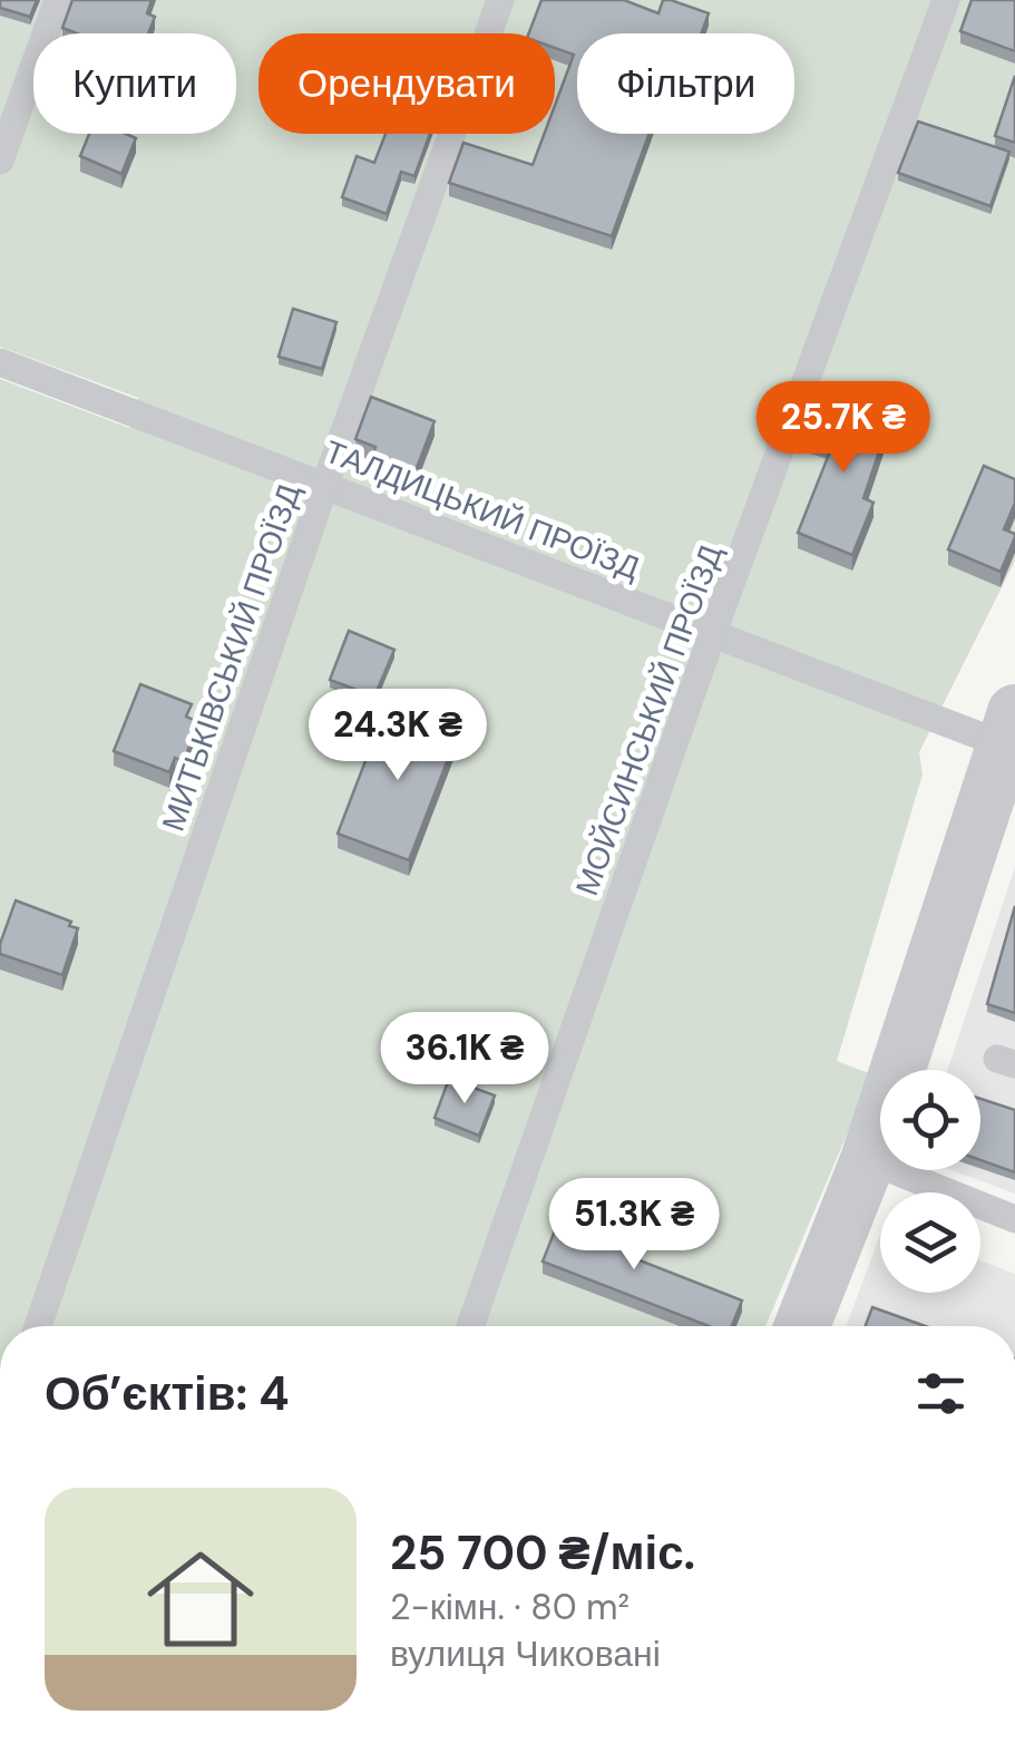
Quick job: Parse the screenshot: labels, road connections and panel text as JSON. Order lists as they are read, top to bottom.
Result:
{
  "streets": {
    "lane": ["ТАЛДИЦЬКИЙ ПРОЇЗД", "МИТЬКІВСЬКИЙ ПРОЇЗД", "МОЙСИНСЬКИЙ ПРОЇЗД"]
  },
  "crossings": [
    ["ТАЛДИЦЬКИЙ ПРОЇЗД", "МИТЬКІВСЬКИЙ ПРОЇЗД"],
    ["ТАЛДИЦЬКИЙ ПРОЇЗД", "МОЙСИНСЬКИЙ ПРОЇЗД"]
  ],
  "page": {
    "chip": ["Купити", "Орендувати", "Фільтри"],
    "price": [
      "25.7K ₴",
      "24.3K ₴",
      "36.1K ₴",
      "51.3K ₴"
    ],
    "heading": "Об’єктів: 4",
    "list": [
      {
        "name": "25 700 ₴/міс.",
        "note": "2-кімн. · 80 m² · вулиця Чиковані"
      }
    ]
  }
}
